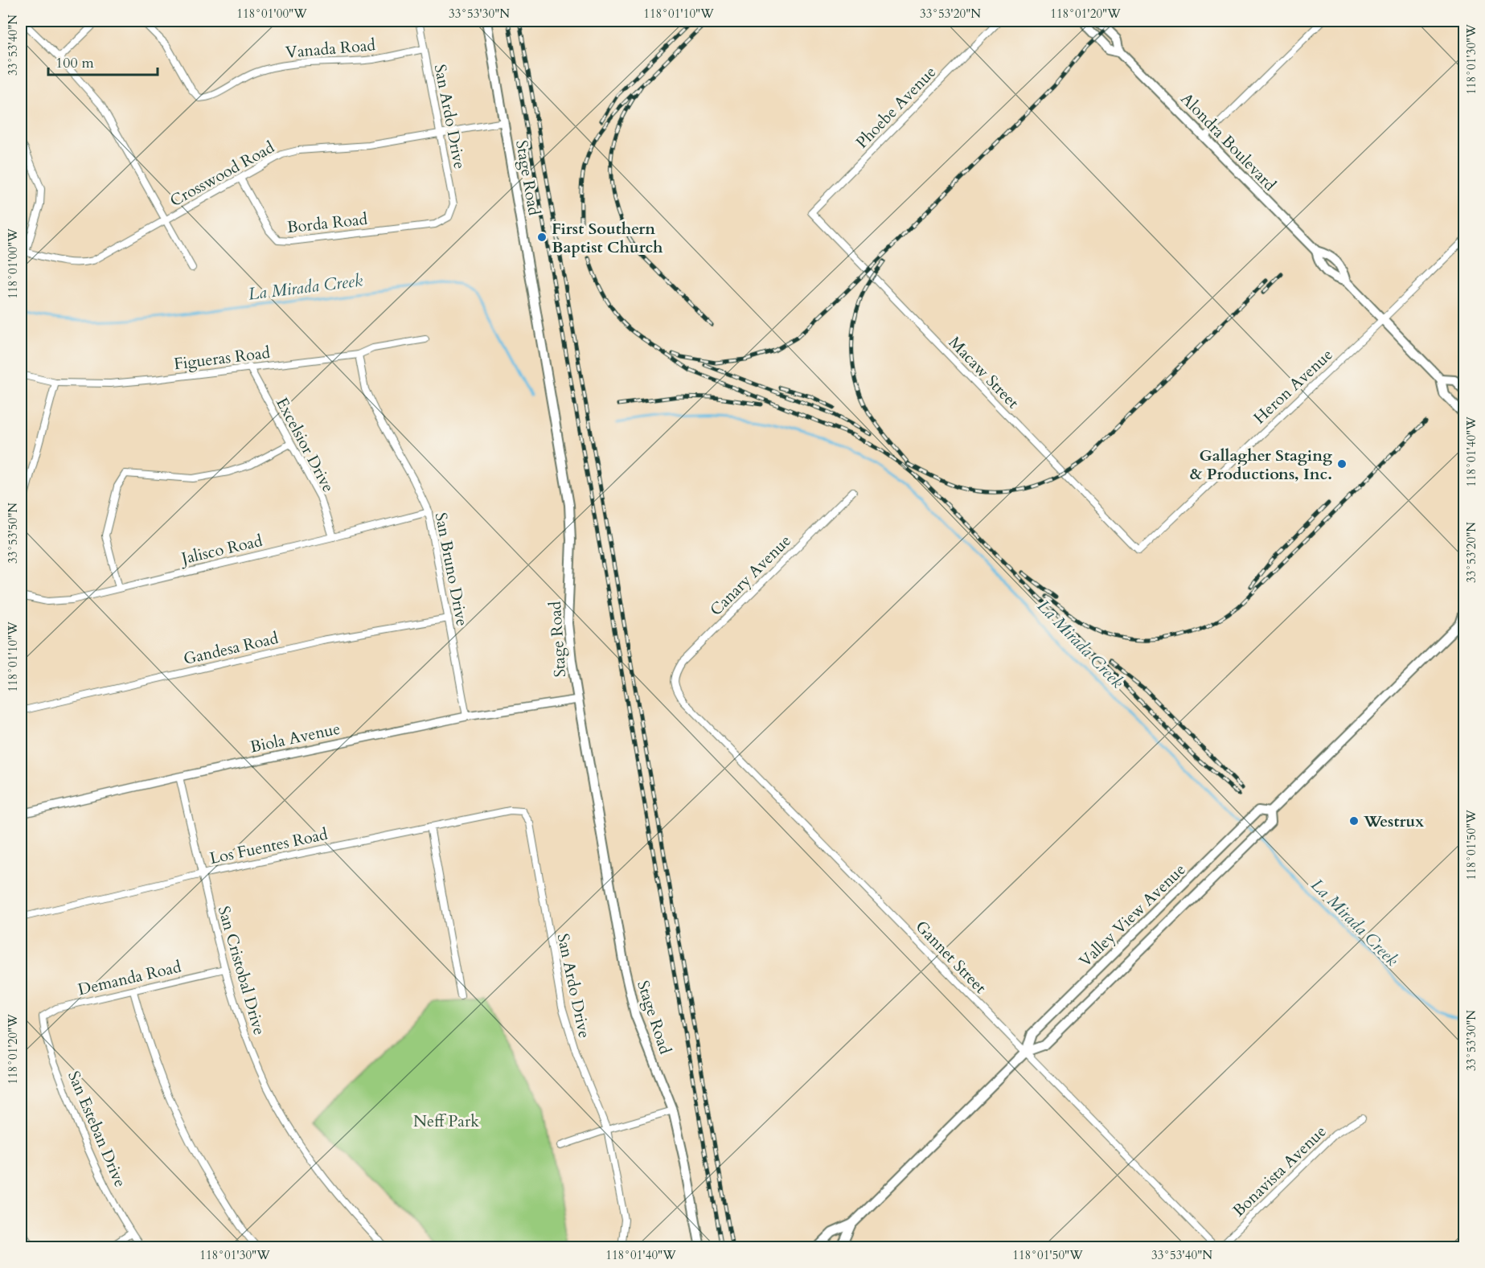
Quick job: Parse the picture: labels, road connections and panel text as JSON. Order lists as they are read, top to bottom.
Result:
{
  "streets": {
    "main road": ["Alondra Boulevard", "Stage Road", "Valley View Avenue"],
    "street": [
      "Vanada Road",
      "Phoebe Avenue",
      "San Ardo Drive",
      "Crosswood Road",
      "Borda Road",
      "Figueras Road",
      "Macaw Street",
      "Heron Avenue",
      "Excelsior Drive",
      "Jalisco Road",
      "San Bruno Drive",
      "Canary Avenue",
      "Gandesa Road",
      "Biola Avenue",
      "Los Fuentes Road",
      "Gannet Street",
      "San Cristobal Drive",
      "Demanda Road",
      "San Esteban Drive",
      "Bonavista Avenue"
    ]
  },
  "crossings": [
    ["Vanada Road", "San Ardo Drive"],
    ["Phoebe Avenue", "Macaw Street"],
    ["San Ardo Drive", "Crosswood Road"],
    ["San Ardo Drive", "Borda Road"],
    ["San Ardo Drive", "Los Fuentes Road"],
    ["Alondra Boulevard", "Heron Avenue"],
    ["Crosswood Road", "Stage Road"],
    ["Crosswood Road", "Borda Road"],
    ["Stage Road", "Biola Avenue"],
    ["Figueras Road", "Excelsior Drive"],
    ["Figueras Road", "San Bruno Drive"],
    ["Macaw Street", "Heron Avenue"],
    ["Excelsior Drive", "Jalisco Road"],
    ["Jalisco Road", "San Bruno Drive"],
    ["San Bruno Drive", "Gandesa Road"],
    ["San Bruno Drive", "Biola Avenue"],
    ["Canary Avenue", "Gannet Street"],
    ["Biola Avenue", "San Cristobal Drive"],
    ["Los Fuentes Road", "San Cristobal Drive"],
    ["Valley View Avenue", "Gannet Street"],
    ["Gannet Street", "Bonavista Avenue"],
    ["San Cristobal Drive", "Demanda Road"],
    ["Demanda Road", "San Esteban Drive"]
  ],
  "water": ["La Mirada Creek"],
  "parks": ["Neff Park"],
  "places": ["First Southern Baptist Church", "Gallagher Staging & Productions, Inc.", "Westrux"],
  "scale_bar": "100 m",
  "coordinates": [
    "118°01'00\"W",
    "33°53'30\"N",
    "118°01'10\"W",
    "33°53'20\"N",
    "118°01'20\"W",
    "33°53'40\"N",
    "118°01'30\"W",
    "118°01'40\"W",
    "33°53'50\"N",
    "118°01'50\"W"
  ]
}
